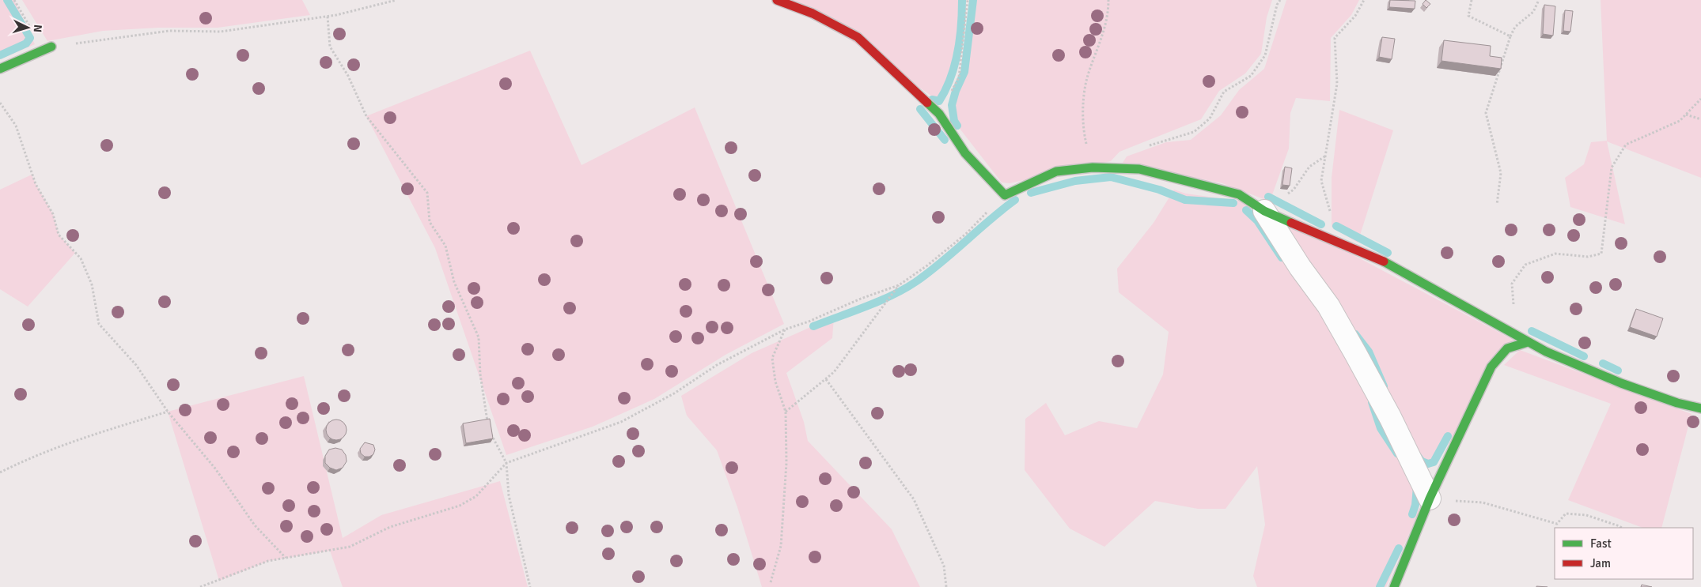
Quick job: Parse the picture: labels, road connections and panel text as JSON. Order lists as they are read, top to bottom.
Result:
{
  "legend": ["Fast", "Jam"],
  "north": "right"
}
